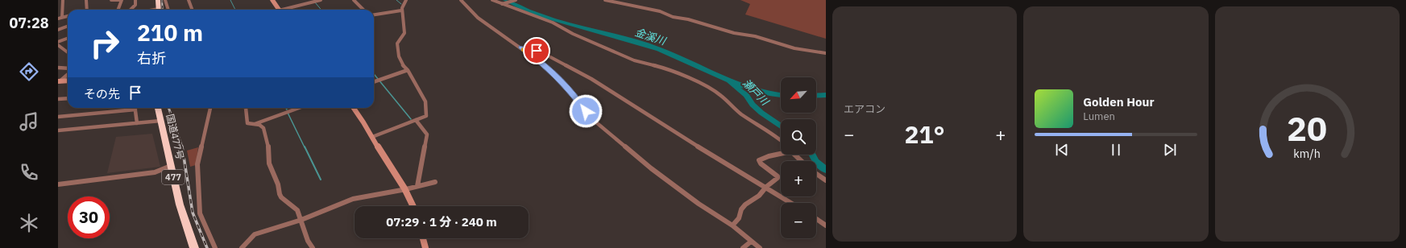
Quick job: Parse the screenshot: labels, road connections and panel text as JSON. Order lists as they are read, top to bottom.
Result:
{
  "streets": {
    "highway": ["国道477号", "477"]
  },
  "water": ["金溪川", "瀬戸川"],
  "north": "bottom left",
  "page": {
    "tabs": "07:28",
    "tile": "エアコン",
    "turn": ["210 m", "右折"],
    "map_buttons": ["+", "−"],
    "then": "その先",
    "song": ["Golden Hour", "Lumen"],
    "heat": ["−", "21°", "+"],
    "limit": "30",
    "trip": "07:29 · 1 分 · 240 m",
    "gauge": ["20", "km/h"]
  }
}
